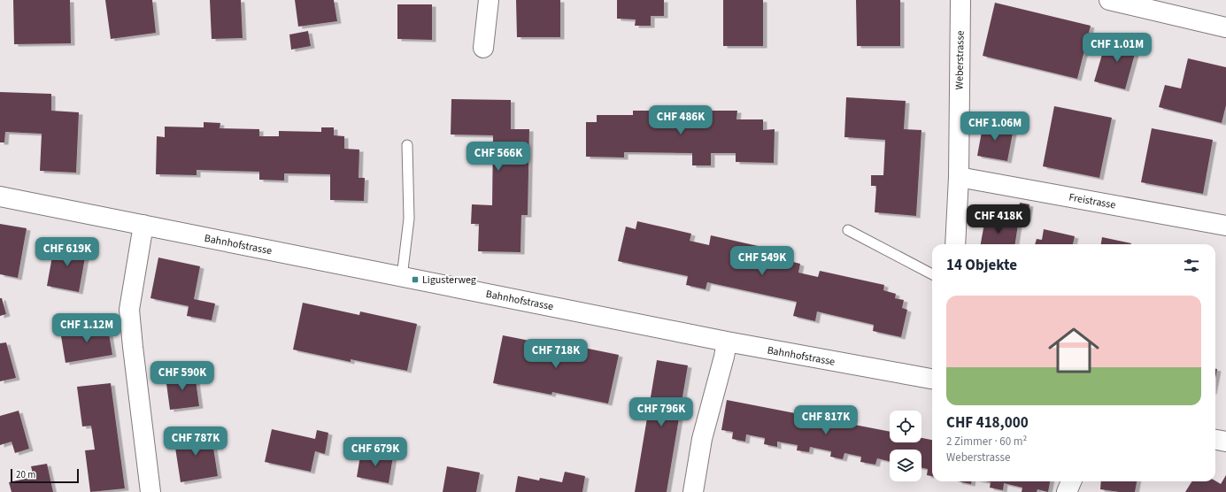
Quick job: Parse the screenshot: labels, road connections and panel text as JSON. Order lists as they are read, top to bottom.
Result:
{
  "streets": {
    "street": ["Weberstrasse", "Freistrasse", "Bahnhofstrasse"]
  },
  "crossings": [
    ["Weberstrasse", "Freistrasse"]
  ],
  "places": {
    "transit": ["Ligusterweg"]
  },
  "scale_bar": "20 m",
  "page": {
    "price": [
      "CHF 1.01M",
      "CHF 486K",
      "CHF 1.06M",
      "CHF 566K",
      "CHF 418K",
      "CHF 619K",
      "CHF 549K",
      "CHF 1.12M",
      "CHF 718K",
      "CHF 590K",
      "CHF 796K",
      "CHF 817K",
      "CHF 787K",
      "CHF 679K"
    ],
    "heading": "14 Objekte",
    "list": [
      {
        "name": "CHF 418,000",
        "note": "2 Zimmer · 60 m² · Weberstrasse"
      }
    ],
    "scale": "20 m"
  }
}
